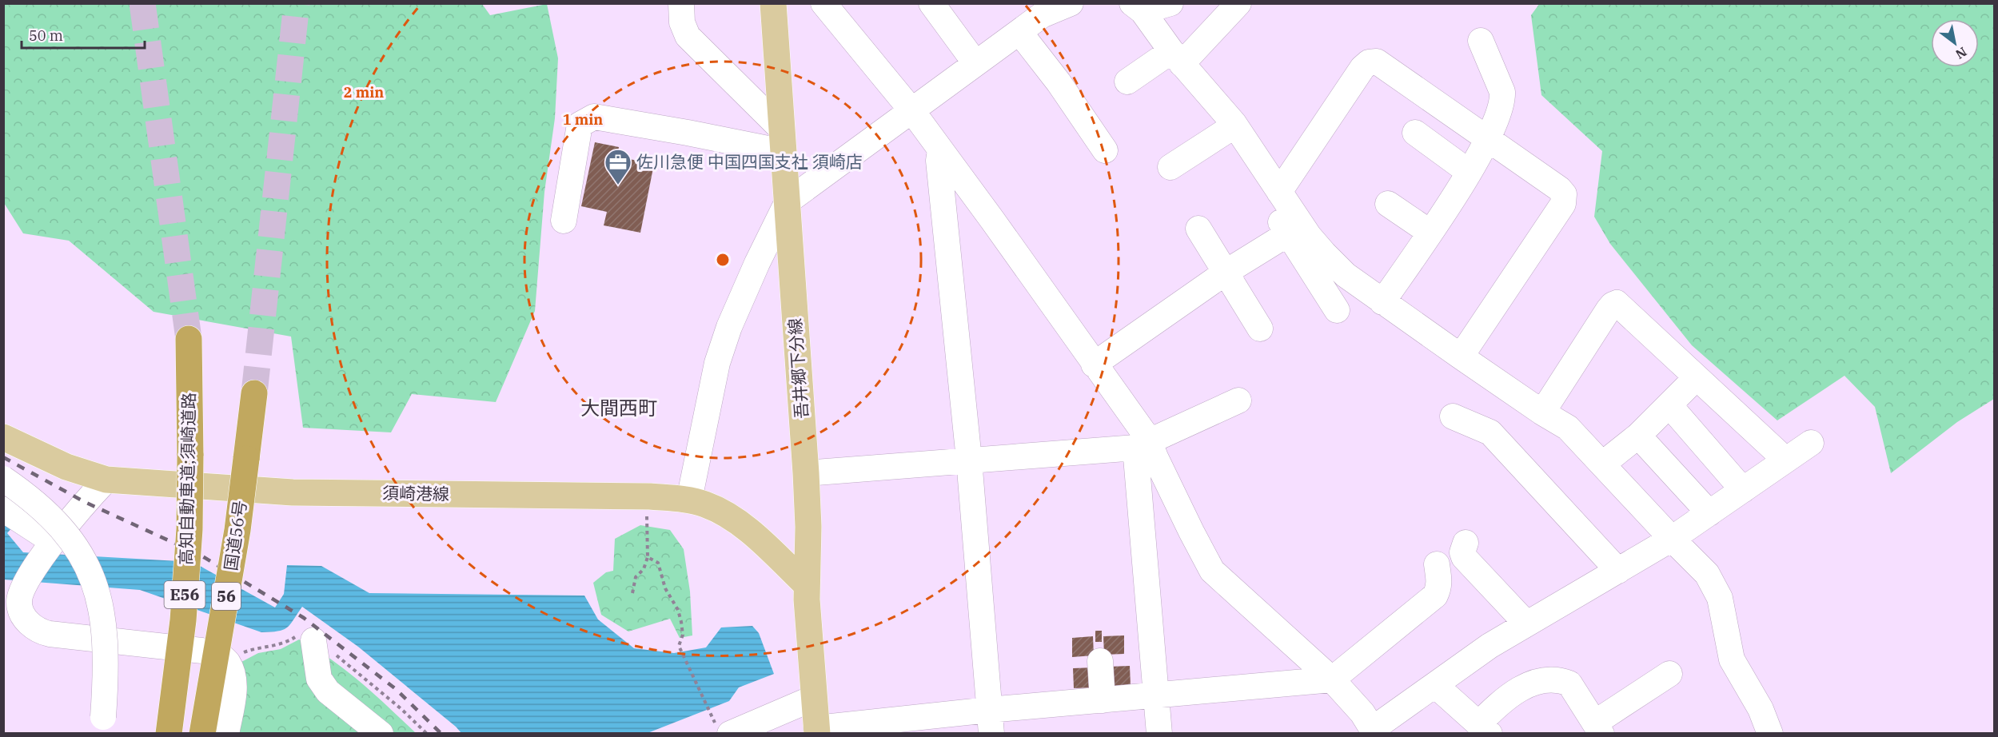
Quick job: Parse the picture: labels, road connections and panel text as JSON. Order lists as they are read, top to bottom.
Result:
{
  "streets": {
    "highway": [
      "高知自動車道;須崎道路",
      "国道56号",
      "E56",
      "56"
    ],
    "main road": ["吾井郷下分線", "須崎港線"]
  },
  "crossings": [
    ["吾井郷下分線", "須崎港線"]
  ],
  "districts": ["大間西町"],
  "places": {
    "office": ["佐川急便 中国四国支社 須崎店"]
  },
  "scale_bar": "50 m",
  "north": "bottom right",
  "rings": ["2 min", "1 min"]
}
